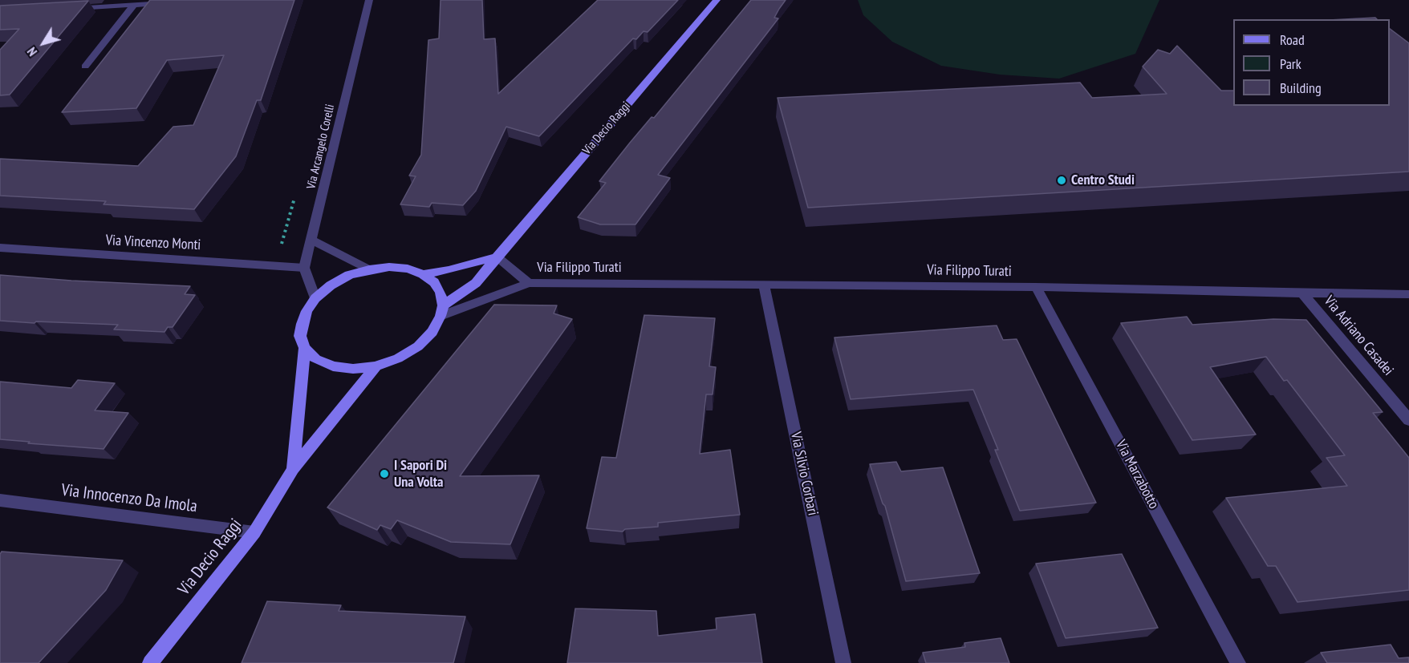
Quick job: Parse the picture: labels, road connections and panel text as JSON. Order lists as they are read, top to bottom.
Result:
{
  "streets": {
    "main road": ["Via Decio Raggi"],
    "street": [
      "Via Arcangelo Corelli",
      "Via Vincenzo Monti",
      "Via Filippo Turati",
      "Via Adriano Casadei",
      "Via Silvio Corbari",
      "Via Marzabotto",
      "Via Innocenzo Da Imola"
    ]
  },
  "crossings": [
    ["Via Decio Raggi", "Via Filippo Turati"],
    ["Via Decio Raggi", "Via Innocenzo Da Imola"],
    ["Via Arcangelo Corelli", "Via Vincenzo Monti"],
    ["Via Filippo Turati", "Via Adriano Casadei"],
    ["Via Filippo Turati", "Via Silvio Corbari"],
    ["Via Filippo Turati", "Via Marzabotto"]
  ],
  "places": ["Centro Studi", "I Sapori Di Una Volta"],
  "legend": ["Road", "Park", "Building"],
  "north": "bottom left"
}
